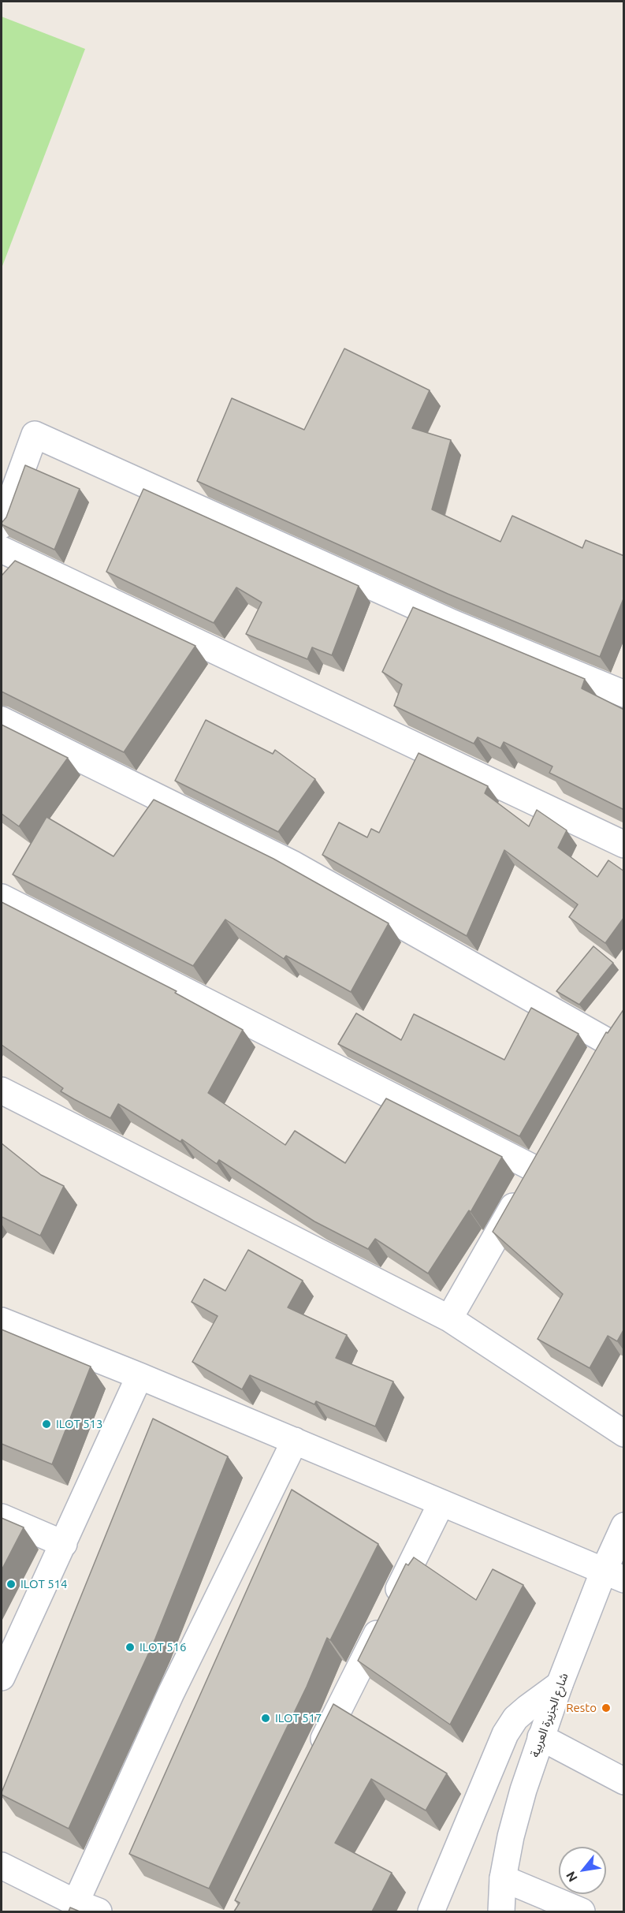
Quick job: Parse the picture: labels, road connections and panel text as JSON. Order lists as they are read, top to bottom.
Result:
{
  "streets": {
    "street": ["شارع الجزيرة العربية"]
  },
  "places": [
    "ILOT 513",
    "ILOT 514",
    "ILOT 516",
    "Resto",
    "ILOT 517"
  ],
  "north": "bottom left"
}
